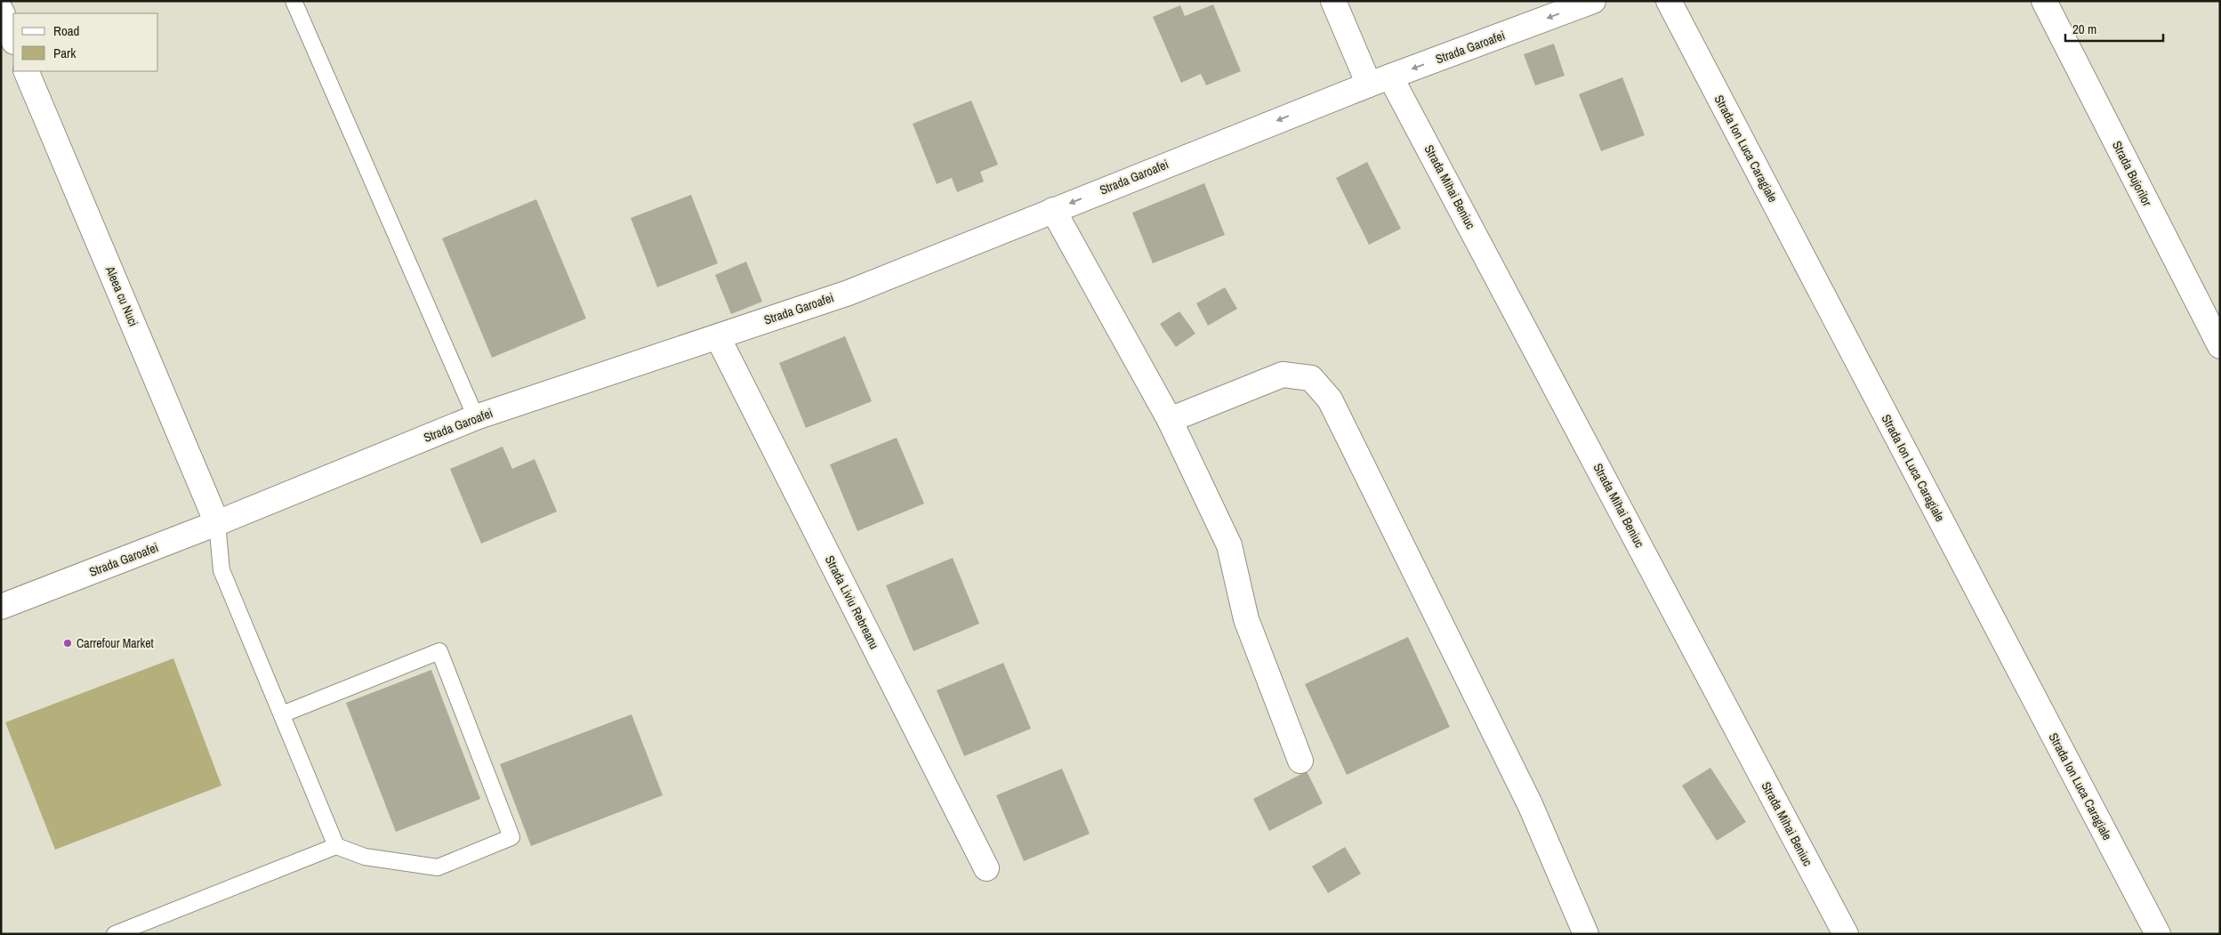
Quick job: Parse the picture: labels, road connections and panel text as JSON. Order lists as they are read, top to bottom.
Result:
{
  "streets": {
    "street": [
      "Strada Garoafei",
      "Strada Ion Luca Caragiale",
      "Strada Bujorilor",
      "Strada Mihai Beniuc",
      "Aleea cu Nuci",
      "Strada Liviu Rebreanu"
    ]
  },
  "crossings": [
    ["Strada Garoafei", "Strada Mihai Beniuc"],
    ["Strada Garoafei", "Aleea cu Nuci"],
    ["Strada Garoafei", "Strada Liviu Rebreanu"]
  ],
  "places": ["Carrefour Market"],
  "legend": ["Road", "Park"],
  "scale_bar": "20 m"
}
